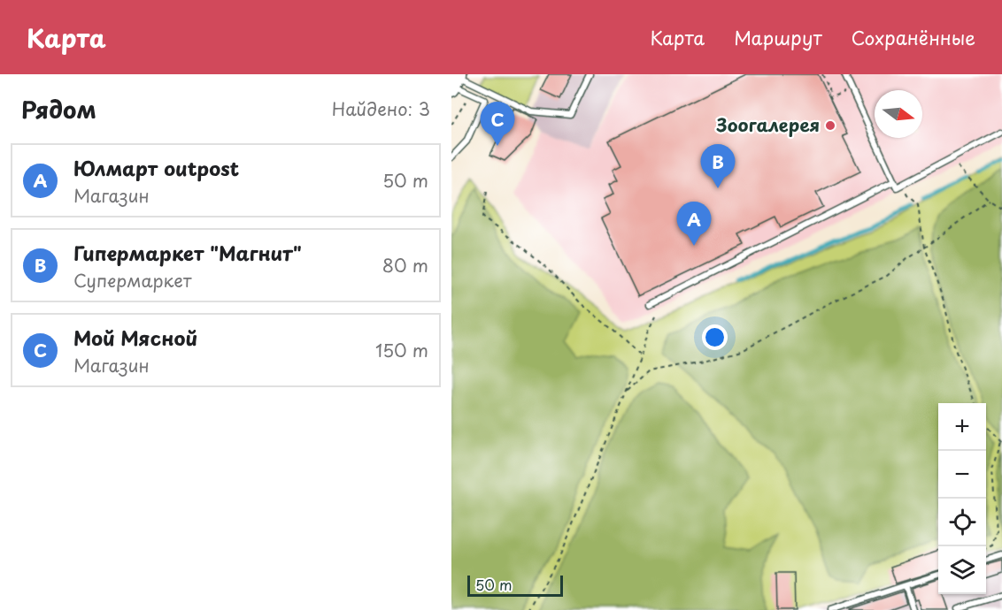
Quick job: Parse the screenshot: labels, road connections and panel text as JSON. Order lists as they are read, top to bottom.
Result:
{
  "places": ["Зоогалерея"],
  "scale_bar": "50 m",
  "north": "right",
  "page": {
    "header": "Карта",
    "nav": ["Карта", "Маршрут", "Сохранённые"],
    "heading": ["Рядом", "Найдено: 3"],
    "pins": ["C", "B", "A"],
    "list": [
      {
        "mark": "A",
        "name": "Юлмарт outpost",
        "note": "Магазин",
        "value": "50 m"
      },
      {
        "mark": "B",
        "name": "Гипермаркет \"Магнит\"",
        "note": "Супермаркет",
        "value": "80 m"
      },
      {
        "mark": "C",
        "name": "Мой Мясной",
        "note": "Магазин",
        "value": "150 m"
      }
    ],
    "map_buttons": ["+", "−"],
    "scale": "50 m"
  }
}
